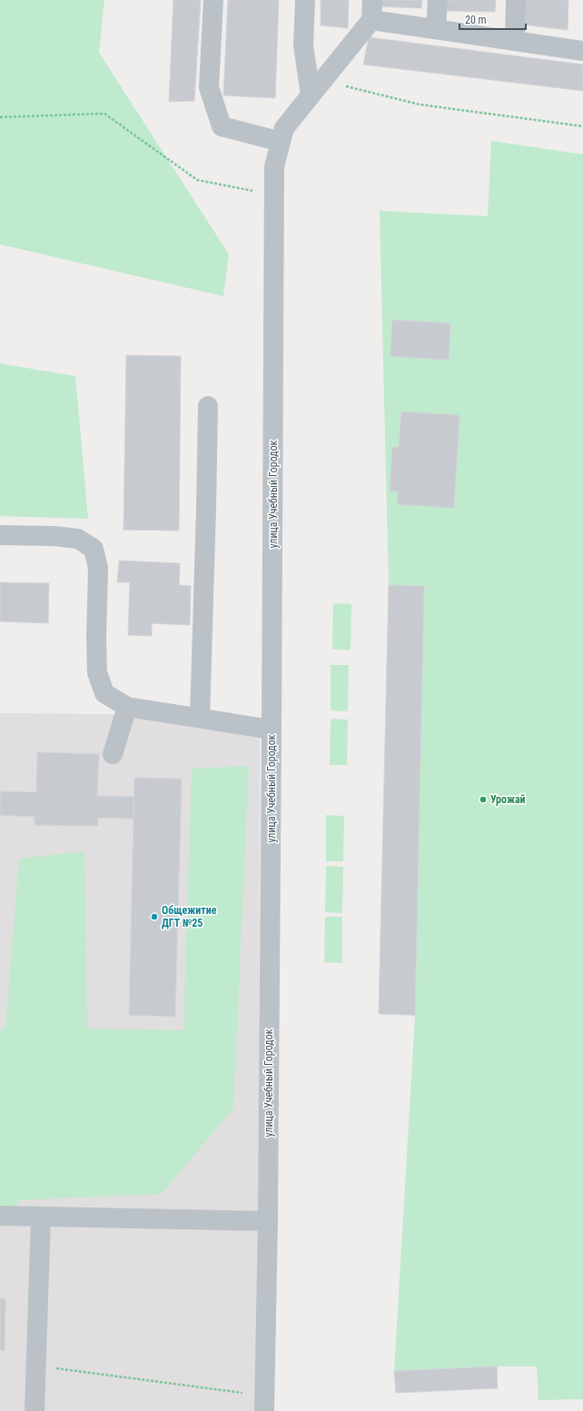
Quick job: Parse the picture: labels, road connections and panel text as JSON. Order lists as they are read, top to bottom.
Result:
{
  "streets": {
    "street": ["улица Учебный Городок"]
  },
  "places": ["Урожай", "Общежитие ДГТ №25"],
  "scale_bar": "20 m"
}
